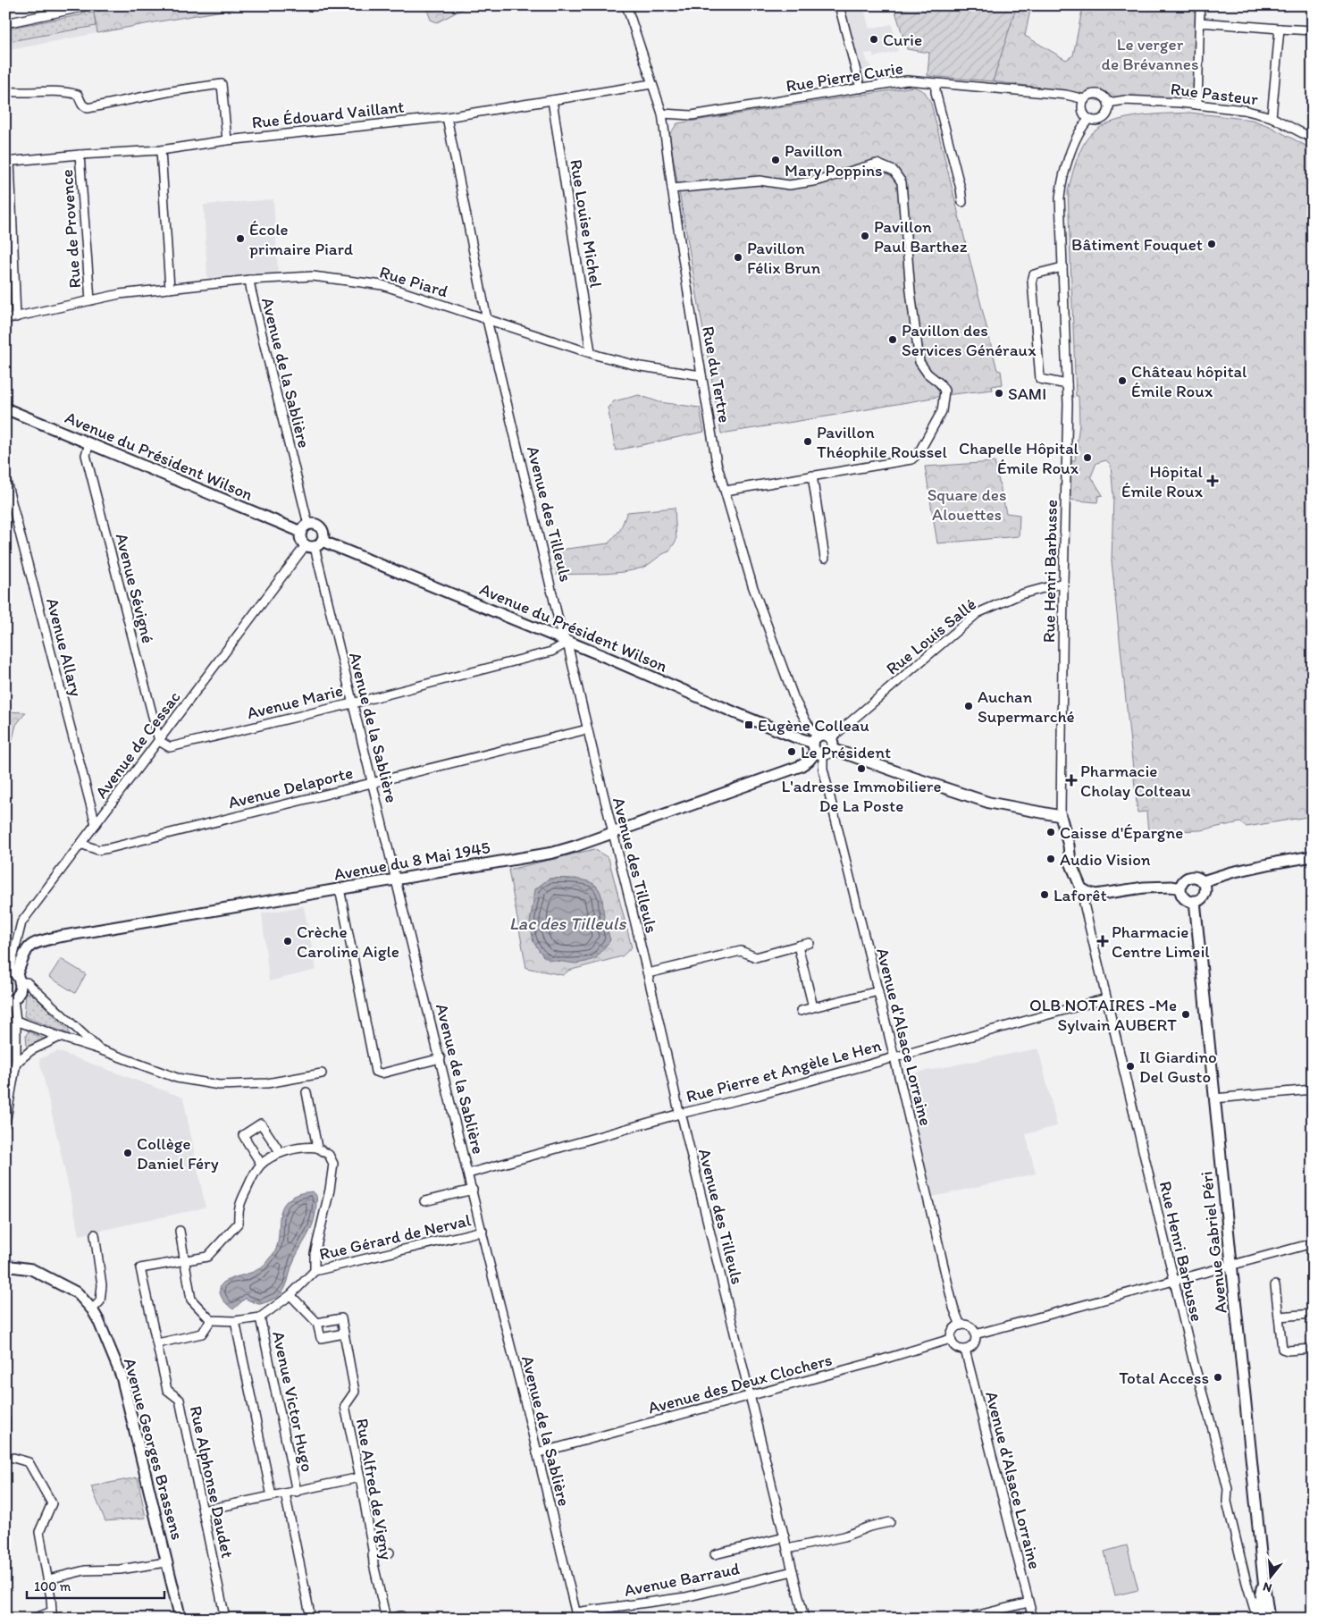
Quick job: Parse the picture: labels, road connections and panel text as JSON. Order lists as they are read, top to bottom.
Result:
{
  "streets": {
    "street": [
      "Rue Pierre Curie",
      "Rue Pasteur",
      "Rue Édouard Vaillant",
      "Rue Louise Michel",
      "Rue de Provence",
      "Rue Piard",
      "Avenue de la Sablière",
      "Rue du Tertre",
      "Avenue du Président Wilson",
      "Avenue des Tilleuls",
      "Rue Henri Barbusse",
      "Avenue Sévigné",
      "Rue Louis Sallé",
      "Avenue Allary",
      "Avenue Marie",
      "Avenue de Cessac",
      "Avenue Delaporte",
      "Avenue du 8 Mai 1945",
      "Avenue d'Alsace Lorraine",
      "Rue Pierre et Angèle Le Hen",
      "Rue Gérard de Nerval",
      "Avenue Gabriel Péri",
      "Avenue des Deux Clochers",
      "Avenue Victor Hugo",
      "Avenue Georges Brassens",
      "Rue Alphonse Daudet",
      "Rue Alfred de Vigny",
      "Avenue Barraud"
    ]
  },
  "crossings": [
    ["Rue Pierre Curie", "Rue Pasteur"],
    ["Rue Pierre Curie", "Rue du Tertre"],
    ["Rue Pierre Curie", "Rue Henri Barbusse"],
    ["Rue Pasteur", "Rue Henri Barbusse"],
    ["Rue Édouard Vaillant", "Rue Louise Michel"],
    ["Rue Édouard Vaillant", "Rue de Provence"],
    ["Rue Édouard Vaillant", "Rue du Tertre"],
    ["Rue Édouard Vaillant", "Avenue des Tilleuls"],
    ["Rue Louise Michel", "Rue Piard"],
    ["Rue de Provence", "Rue Piard"],
    ["Rue Piard", "Avenue de la Sablière"],
    ["Rue Piard", "Rue du Tertre"],
    ["Rue Piard", "Avenue des Tilleuls"],
    ["Avenue de la Sablière", "Avenue du Président Wilson"],
    ["Avenue de la Sablière", "Avenue Marie"],
    ["Avenue de la Sablière", "Avenue de Cessac"],
    ["Avenue de la Sablière", "Avenue Delaporte"],
    ["Avenue de la Sablière", "Avenue du 8 Mai 1945"],
    ["Avenue de la Sablière", "Rue Pierre et Angèle Le Hen"],
    ["Avenue de la Sablière", "Rue Gérard de Nerval"],
    ["Avenue de la Sablière", "Avenue des Deux Clochers"],
    ["Avenue de la Sablière", "Avenue Barraud"],
    ["Rue du Tertre", "Avenue du Président Wilson"],
    ["Rue du Tertre", "Avenue du 8 Mai 1945"],
    ["Rue du Tertre", "Avenue d'Alsace Lorraine"],
    ["Avenue du Président Wilson", "Avenue des Tilleuls"],
    ["Avenue du Président Wilson", "Rue Henri Barbusse"],
    ["Avenue du Président Wilson", "Avenue Sévigné"],
    ["Avenue du Président Wilson", "Rue Louis Sallé"],
    ["Avenue du Président Wilson", "Avenue Marie"],
    ["Avenue du Président Wilson", "Avenue de Cessac"],
    ["Avenue du Président Wilson", "Avenue du 8 Mai 1945"],
    ["Avenue du Président Wilson", "Avenue d'Alsace Lorraine"],
    ["Avenue des Tilleuls", "Avenue Marie"],
    ["Avenue des Tilleuls", "Avenue Delaporte"],
    ["Avenue des Tilleuls", "Avenue du 8 Mai 1945"],
    ["Avenue des Tilleuls", "Rue Pierre et Angèle Le Hen"],
    ["Avenue des Tilleuls", "Avenue des Deux Clochers"],
    ["Avenue des Tilleuls", "Avenue Barraud"],
    ["Rue Henri Barbusse", "Rue Louis Sallé"],
    ["Rue Henri Barbusse", "Rue Pierre et Angèle Le Hen"],
    ["Rue Henri Barbusse", "Avenue Gabriel Péri"],
    ["Avenue Sévigné", "Avenue Marie"],
    ["Avenue Sévigné", "Avenue de Cessac"],
    ["Rue Louis Sallé", "Avenue du 8 Mai 1945"],
    ["Avenue Allary", "Avenue de Cessac"],
    ["Avenue Marie", "Avenue de Cessac"],
    ["Avenue de Cessac", "Avenue Delaporte"],
    ["Avenue de Cessac", "Avenue du 8 Mai 1945"],
    ["Avenue du 8 Mai 1945", "Avenue d'Alsace Lorraine"],
    ["Avenue d'Alsace Lorraine", "Rue Pierre et Angèle Le Hen"],
    ["Avenue d'Alsace Lorraine", "Avenue des Deux Clochers"]
  ],
  "water": ["Lac des Tilleuls"],
  "parks": ["Le verger de Brévannes", "Square des Alouettes"],
  "places": {
    "other": [
      "Curie",
      "Pavillon Mary Poppins",
      "Pavillon Paul Barthez",
      "École primaire Piard",
      "Bâtiment Fouquet",
      "Pavillon Félix Brun",
      "Pavillon des Services Généraux",
      "Château hôpital Émile Roux",
      "SAMI",
      "Pavillon Théophile Roussel",
      "Chapelle Hôpital Émile Roux",
      "Auchan Supermarché",
      "Le Président",
      "L'adresse Immobiliere De La Poste",
      "Caisse d'Épargne",
      "Audio Vision",
      "Laforêt",
      "Crèche Caroline Aigle",
      "OLB NOTAIRES -Me Sylvain AUBERT",
      "Il Giardino Del Gusto",
      "Collège Daniel Féry",
      "Total Access"
    ],
    "health": ["Hôpital Émile Roux", "Pharmacie Cholay Colteau", "Pharmacie Centre Limeil"],
    "transit": ["Eugène Colleau"]
  },
  "scale_bar": "100 m",
  "north": "bottom"
}
